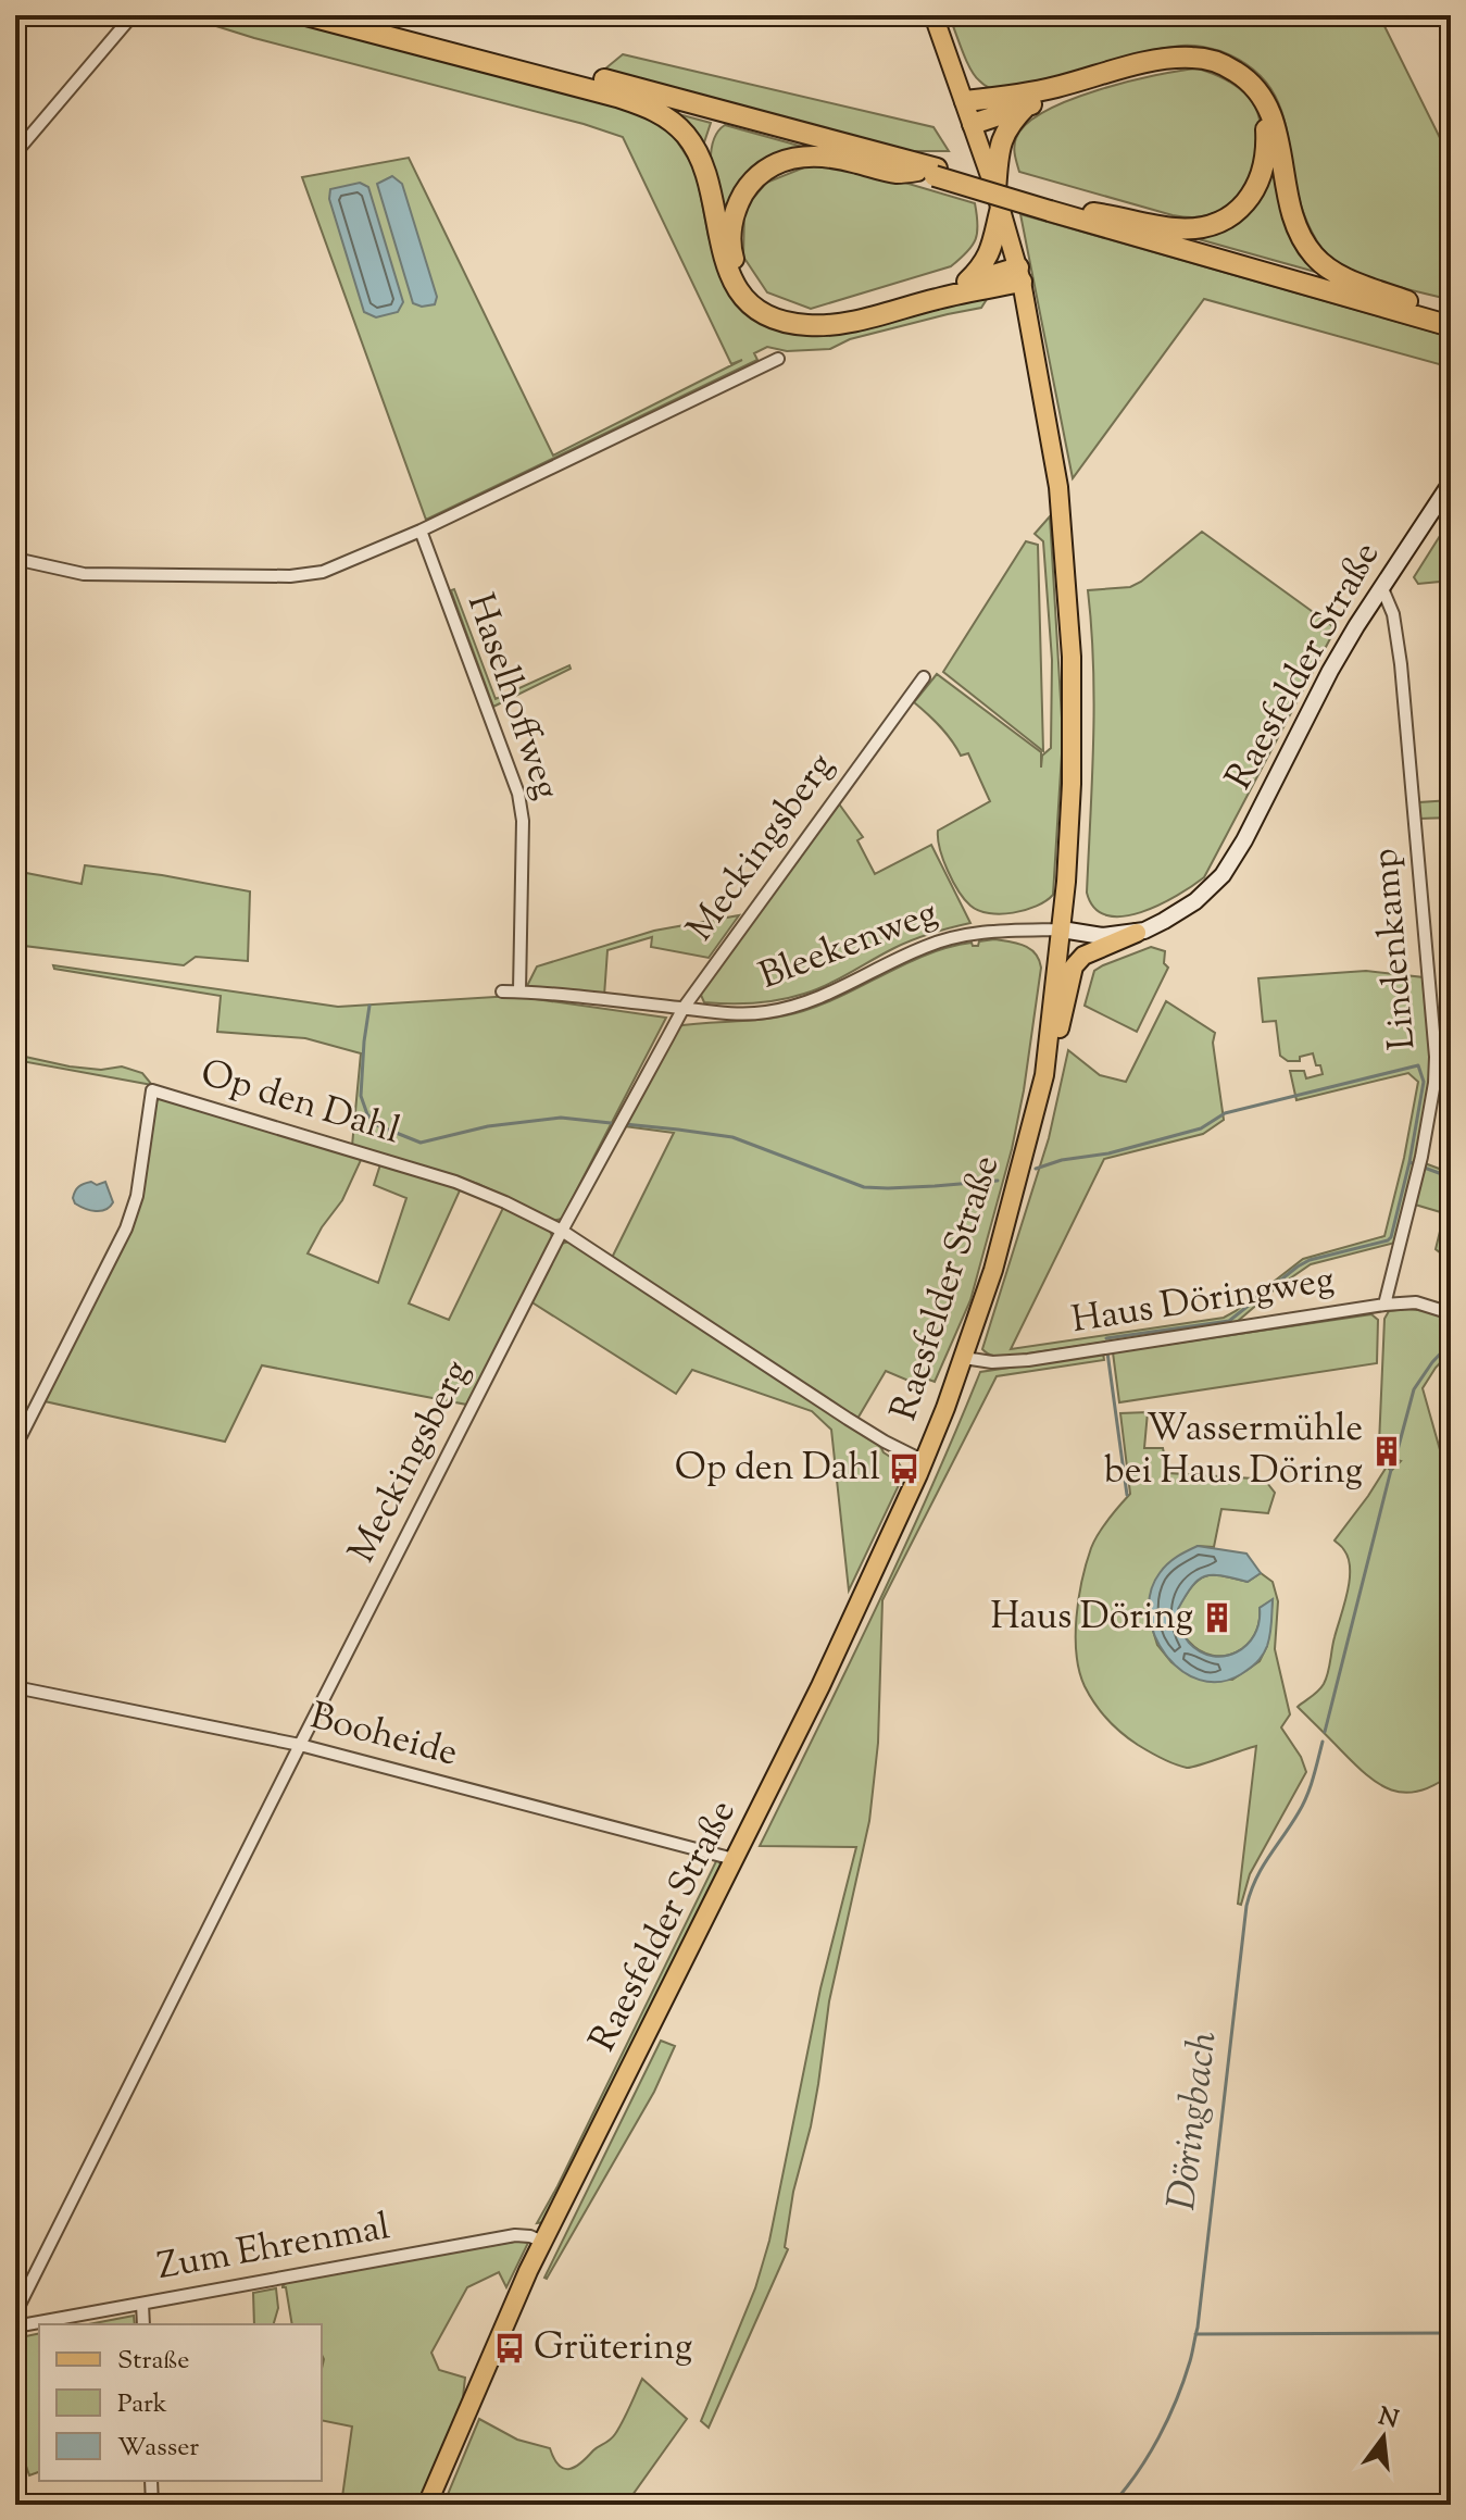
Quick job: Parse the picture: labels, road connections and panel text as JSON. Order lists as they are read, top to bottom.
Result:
{
  "streets": {
    "main road": ["Raesfelder Straße"],
    "street": [
      "Haselhoffweg",
      "Meckingsberg",
      "Bleekenweg",
      "Lindenkamp",
      "Op den Dahl",
      "Haus Döringweg",
      "Booheide",
      "Zum Ehrenmal"
    ]
  },
  "crossings": [
    ["Raesfelder Straße", "Bleekenweg"],
    ["Raesfelder Straße", "Lindenkamp"],
    ["Raesfelder Straße", "Op den Dahl"],
    ["Raesfelder Straße", "Haus Döringweg"],
    ["Raesfelder Straße", "Booheide"],
    ["Raesfelder Straße", "Zum Ehrenmal"],
    ["Haselhoffweg", "Bleekenweg"],
    ["Meckingsberg", "Bleekenweg"],
    ["Meckingsberg", "Op den Dahl"],
    ["Meckingsberg", "Booheide"],
    ["Lindenkamp", "Haus Döringweg"]
  ],
  "water": ["Döringbach"],
  "places": {
    "building": ["Wassermühle bei Haus Döring", "Haus Döring"],
    "bus stop": ["Op den Dahl", "Grütering"]
  },
  "legend": ["Straße", "Park", "Wasser"],
  "north": "top"
}
